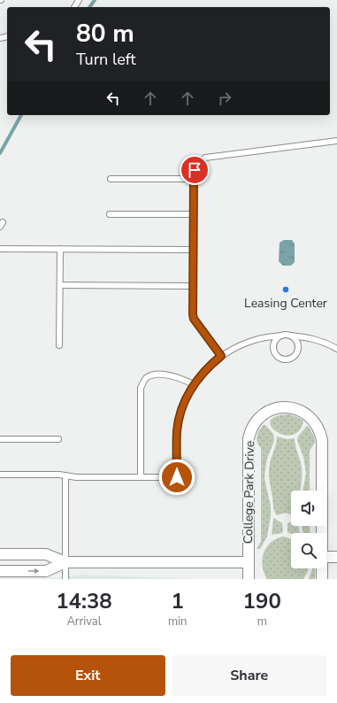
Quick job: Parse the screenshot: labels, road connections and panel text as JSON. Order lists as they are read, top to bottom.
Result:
{
  "streets": {
    "street": ["College Park Drive"]
  },
  "places": ["Leasing Center"],
  "page": {
    "turn": ["80 m", "Turn left"],
    "eta": [
      "14:38",
      "Arrival",
      "1",
      "min",
      "190",
      "m"
    ],
    "buttons": ["Exit", "Share"]
  }
}
